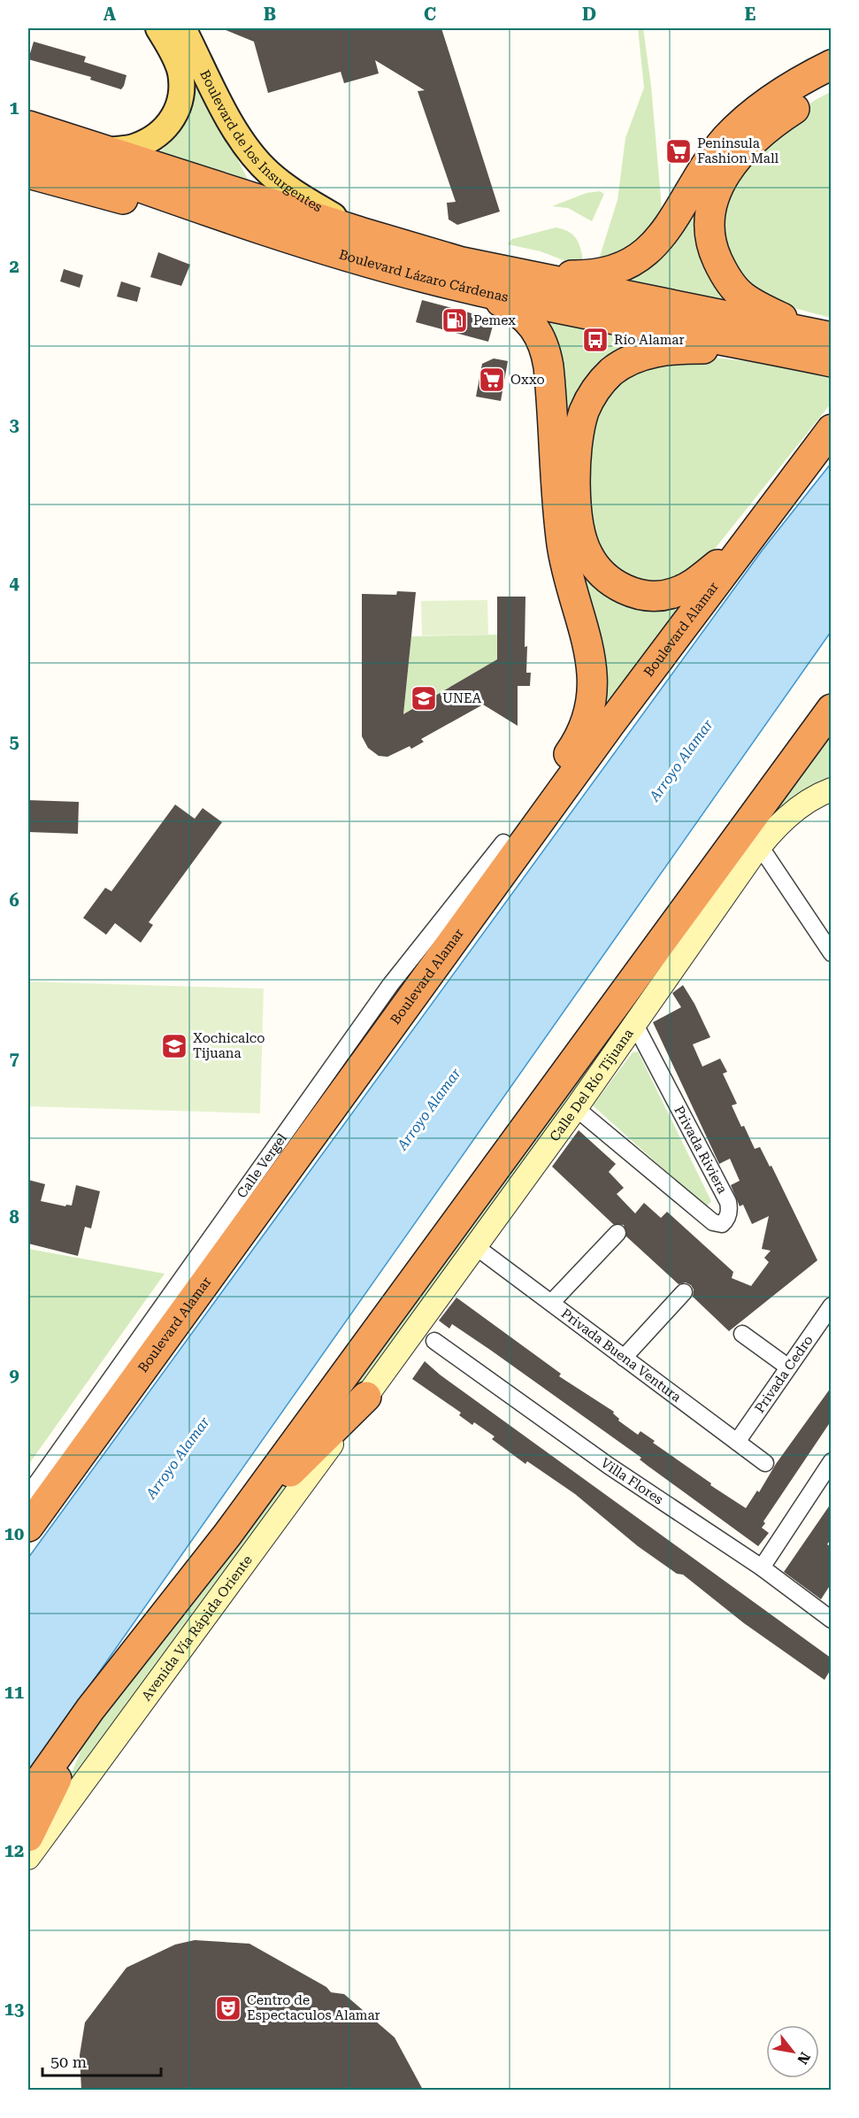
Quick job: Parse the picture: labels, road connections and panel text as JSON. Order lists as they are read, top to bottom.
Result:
{
  "streets": {
    "highway": ["Boulevard Lázaro Cárdenas", "Boulevard Alamar"],
    "main road": ["Boulevard de los Insurgentes"],
    "street": [
      "Calle Del Río Tijuana",
      "Privada Riviera",
      "Calle Vergel",
      "Privada Buena Ventura",
      "Privada Cedro",
      "Villa Flores",
      "Avenida Vía Rápida Oriente"
    ]
  },
  "crossings": [
    ["Boulevard de los Insurgentes", "Boulevard Lázaro Cárdenas"],
    ["Calle Del Río Tijuana", "Privada Riviera"],
    ["Calle Del Río Tijuana", "Privada Buena Ventura"],
    ["Calle Del Río Tijuana", "Villa Flores"],
    ["Calle Del Río Tijuana", "Avenida Vía Rápida Oriente"],
    ["Privada Buena Ventura", "Privada Cedro"]
  ],
  "water": ["Arroyo Alamar"],
  "places": {
    "supermarket": ["Peninsula Fashion Mall", "Oxxo"],
    "fuel station": ["Pemex"],
    "bus stop": ["Río Alamar"],
    "school or university": ["UNEA", "Xochicalco Tijuana"],
    "theatre": ["Centro de Espectaculos Alamar"]
  },
  "scale_bar": "50 m",
  "north": "bottom right",
  "grid": {
    "columns": [
      "A",
      "B",
      "C",
      "D",
      "E"
    ],
    "rows": [
      "1",
      "2",
      "3",
      "4",
      "5",
      "6",
      "7",
      "8",
      "9",
      "10",
      "11",
      "12",
      "13"
    ]
  }
}
